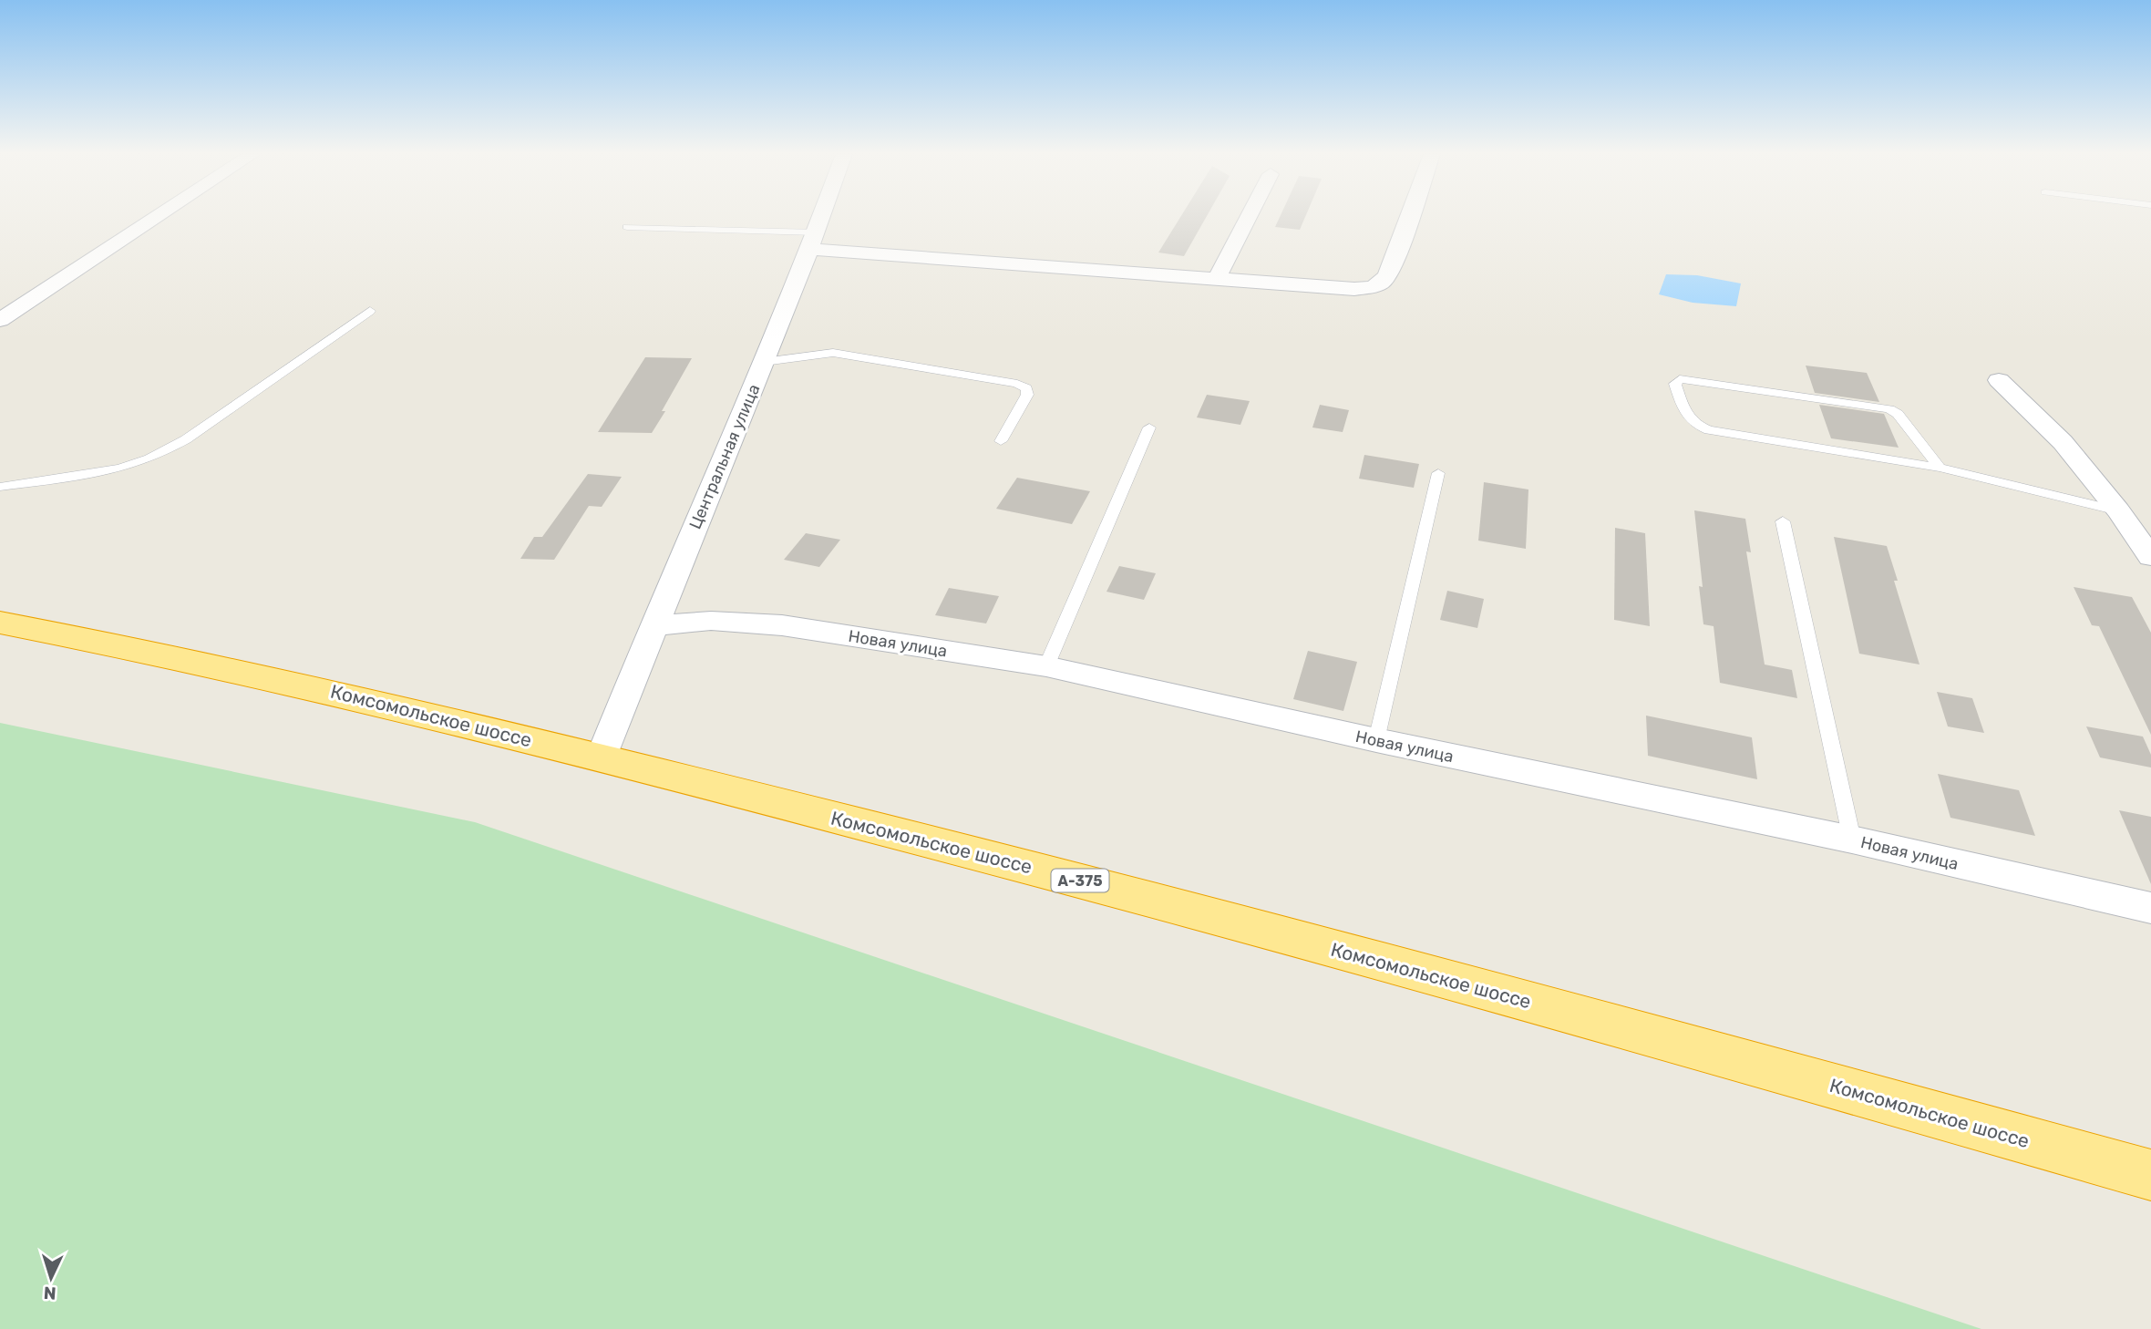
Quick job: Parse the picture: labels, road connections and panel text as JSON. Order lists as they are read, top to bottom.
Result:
{
  "streets": {
    "highway": ["Комсомольское шоссе", "А-375"],
    "street": ["Центральная улица", "Новая улица"]
  },
  "crossings": [
    ["Центральная улица", "Новая улица"],
    ["Центральная улица", "Комсомольское шоссе"]
  ],
  "north": "bottom"
}
